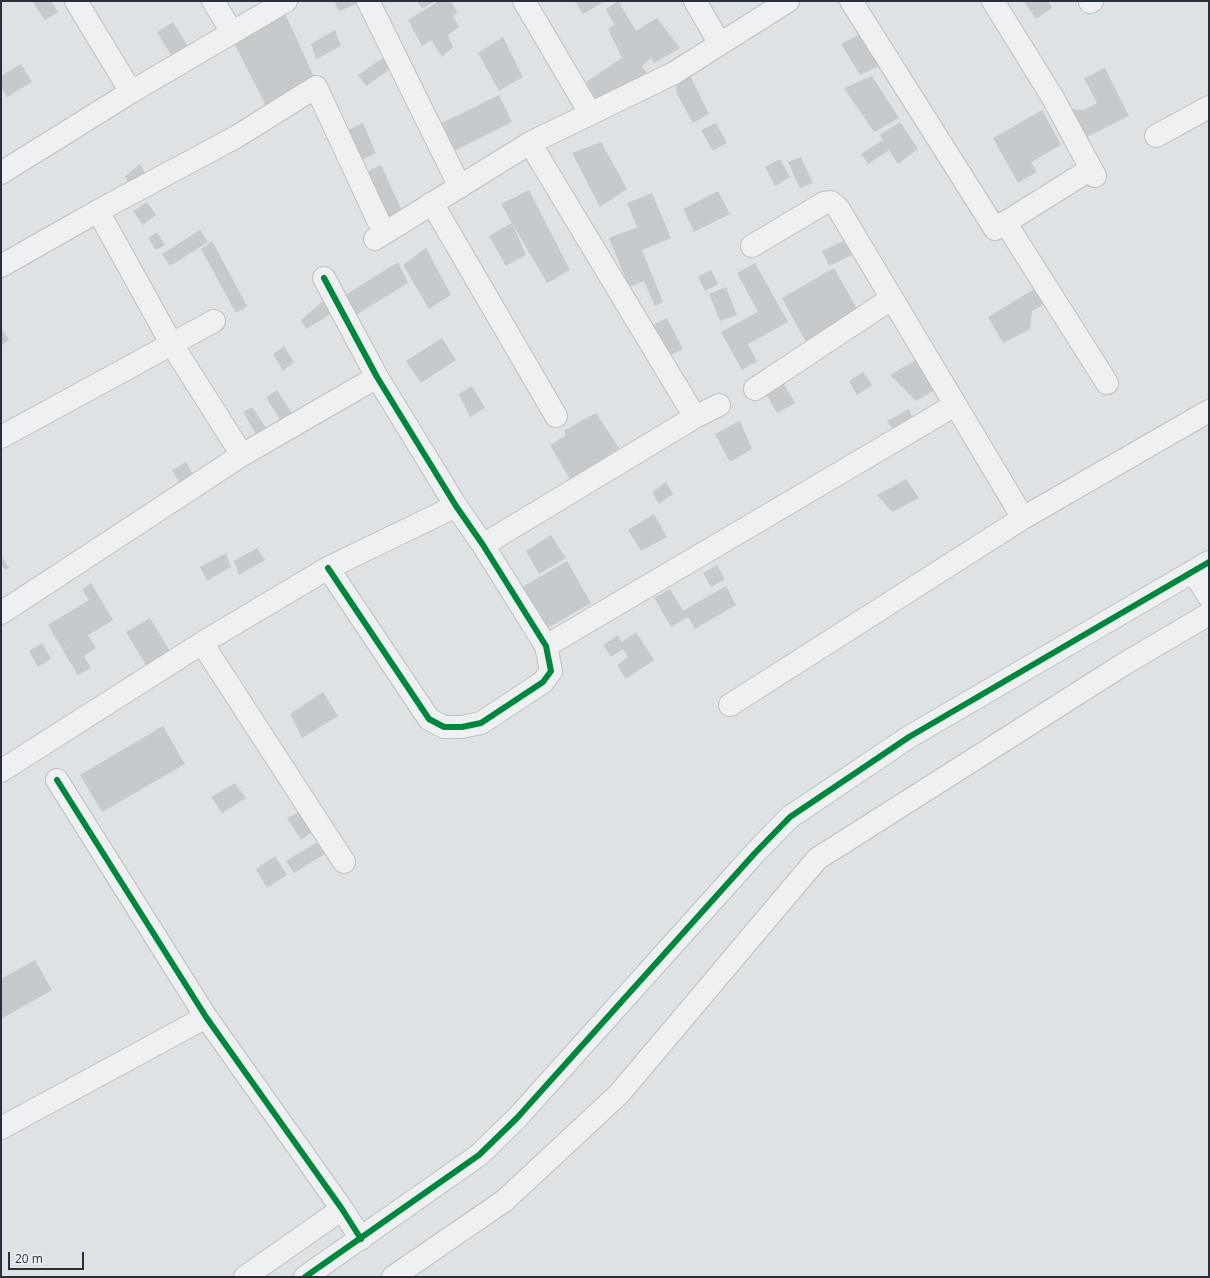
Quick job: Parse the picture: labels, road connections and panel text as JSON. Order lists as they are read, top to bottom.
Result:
{
  "scale_bar": "20 m"
}
